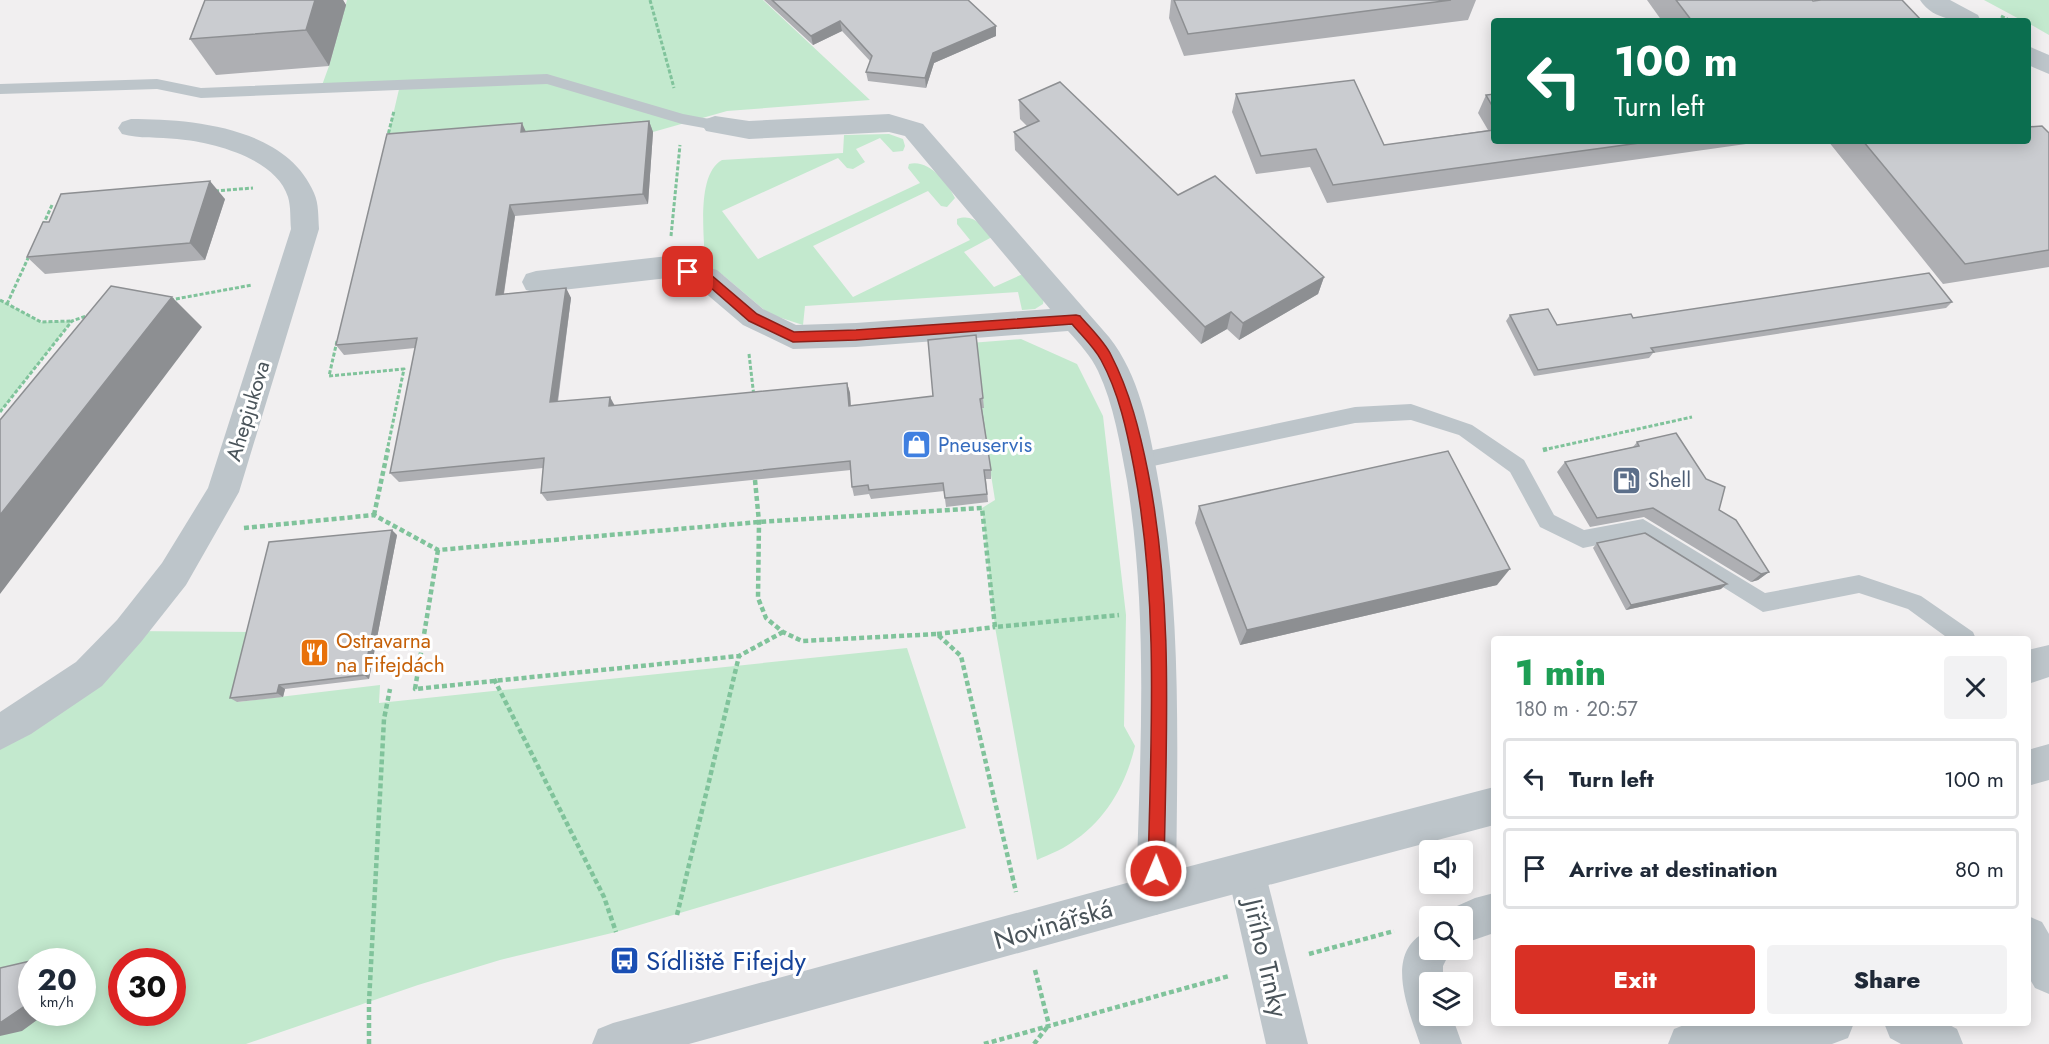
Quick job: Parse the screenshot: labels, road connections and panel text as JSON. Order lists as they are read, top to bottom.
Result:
{
  "streets": {
    "street": ["Ahepjukova", "Novinářská", "Jiřího Trnky"]
  },
  "crossings": [
    ["Novinářská", "Jiřího Trnky"]
  ],
  "places": {
    "shop": ["Pneuservis"],
    "fuel station": ["Shell"],
    "restaurant": ["Ostravarna na Fifejdách"],
    "bus stop": ["Sídliště Fifejdy"]
  },
  "page": {
    "turn": ["100 m", "Turn left"],
    "heading": ["1 min", "180 m · 20:57"],
    "list": [
      {
        "name": "Turn left",
        "value": "100 m"
      },
      {
        "name": "Arrive at destination",
        "value": "80 m"
      }
    ],
    "buttons": ["Exit", "Share"],
    "speed": "20 km/h",
    "limit": "30"
  }
}
